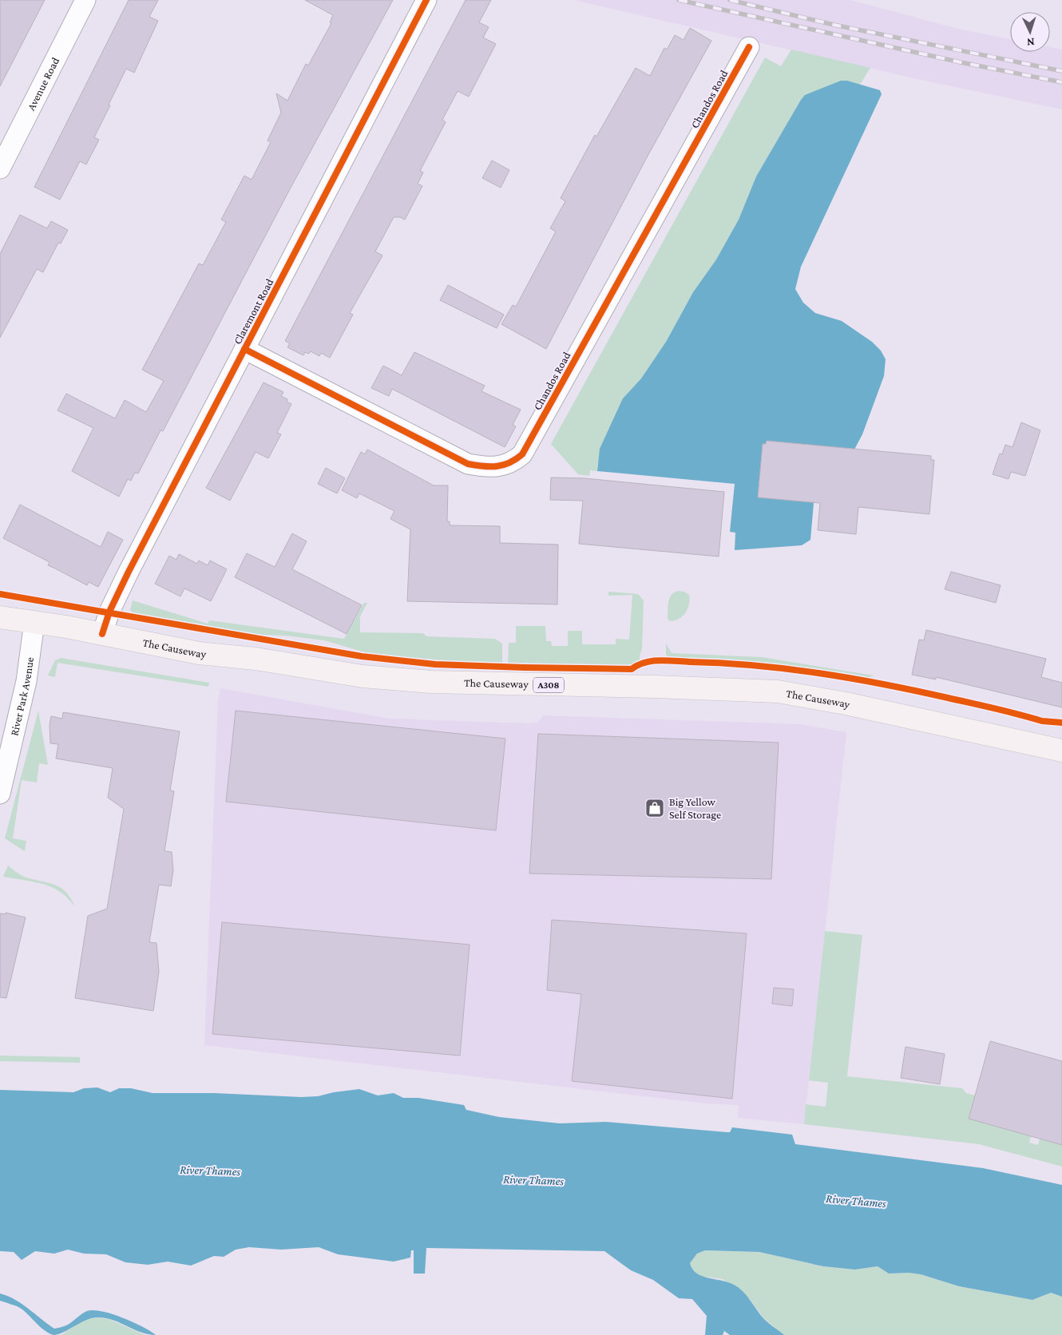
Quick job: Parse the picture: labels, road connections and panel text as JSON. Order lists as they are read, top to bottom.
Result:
{
  "streets": {
    "main road": ["The Causeway", "A308"],
    "street": [
      "Avenue Road",
      "Chandos Road",
      "Claremont Road",
      "River Park Avenue"
    ]
  },
  "crossings": [
    ["Chandos Road", "Claremont Road"],
    ["Claremont Road", "The Causeway"],
    ["The Causeway", "River Park Avenue"]
  ],
  "water": ["River Thames"],
  "places": {
    "shop": ["Big Yellow Self Storage"]
  },
  "north": "bottom"
}
